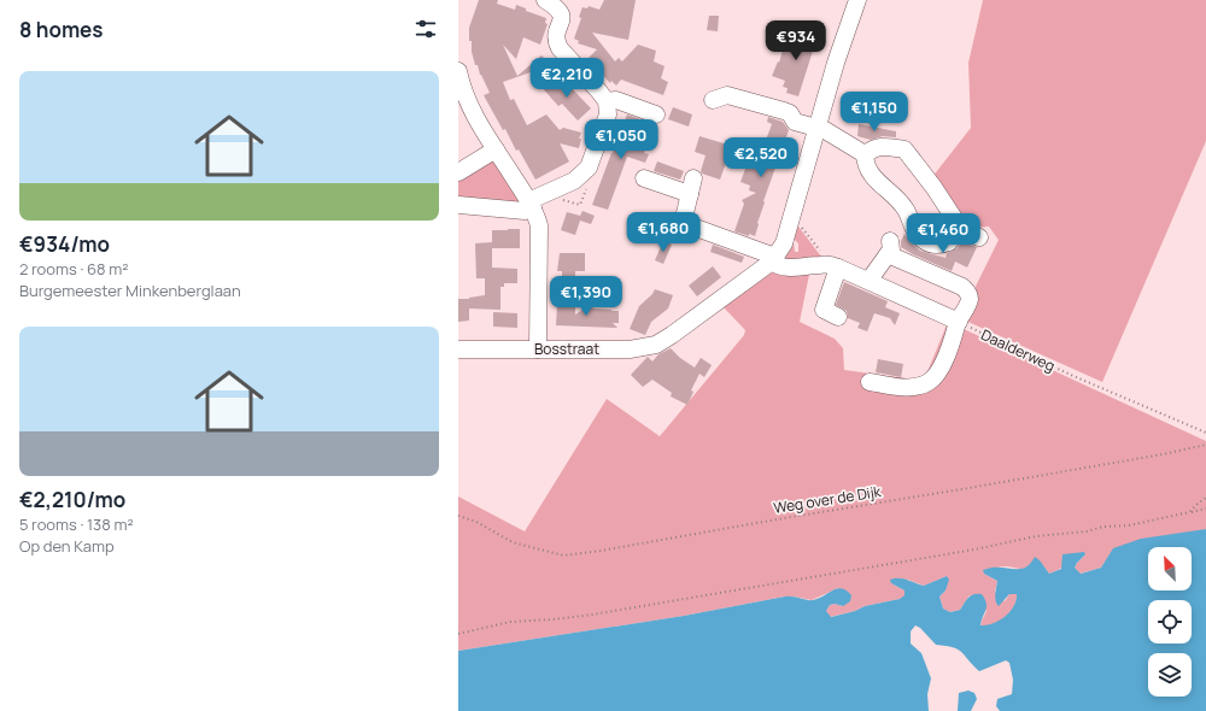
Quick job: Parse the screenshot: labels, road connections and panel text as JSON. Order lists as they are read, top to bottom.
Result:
{
  "streets": {
    "street": ["Bosstraat"],
    "path": ["Daalderweg", "Weg over de Dijk"]
  },
  "north": "top left",
  "page": {
    "heading": "8 homes",
    "price": [
      "€934",
      "€2,210",
      "€1,150",
      "€1,050",
      "€2,520",
      "€1,680",
      "€1,460",
      "€1,390"
    ],
    "list": [
      {
        "name": "€934/mo",
        "note": "2 rooms · 68 m² · Burgemeester Minkenberglaan"
      },
      {
        "name": "€2,210/mo",
        "note": "5 rooms · 138 m² · Op den Kamp"
      }
    ]
  }
}
